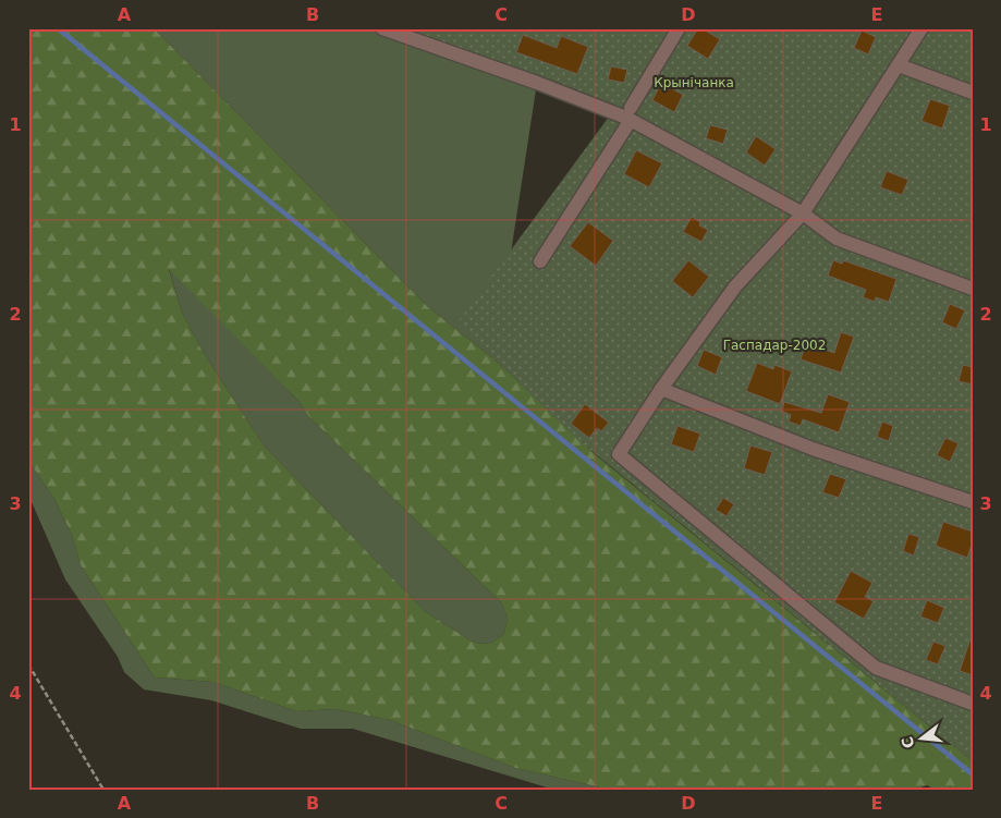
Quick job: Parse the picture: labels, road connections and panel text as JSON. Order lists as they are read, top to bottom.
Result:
{
  "parks": ["Крынічанка", "Гаспадар-2002"],
  "north": "left",
  "grid": {
    "columns": [
      "A",
      "B",
      "C",
      "D",
      "E"
    ],
    "rows": [
      "1",
      "2",
      "3",
      "4"
    ]
  }
}
